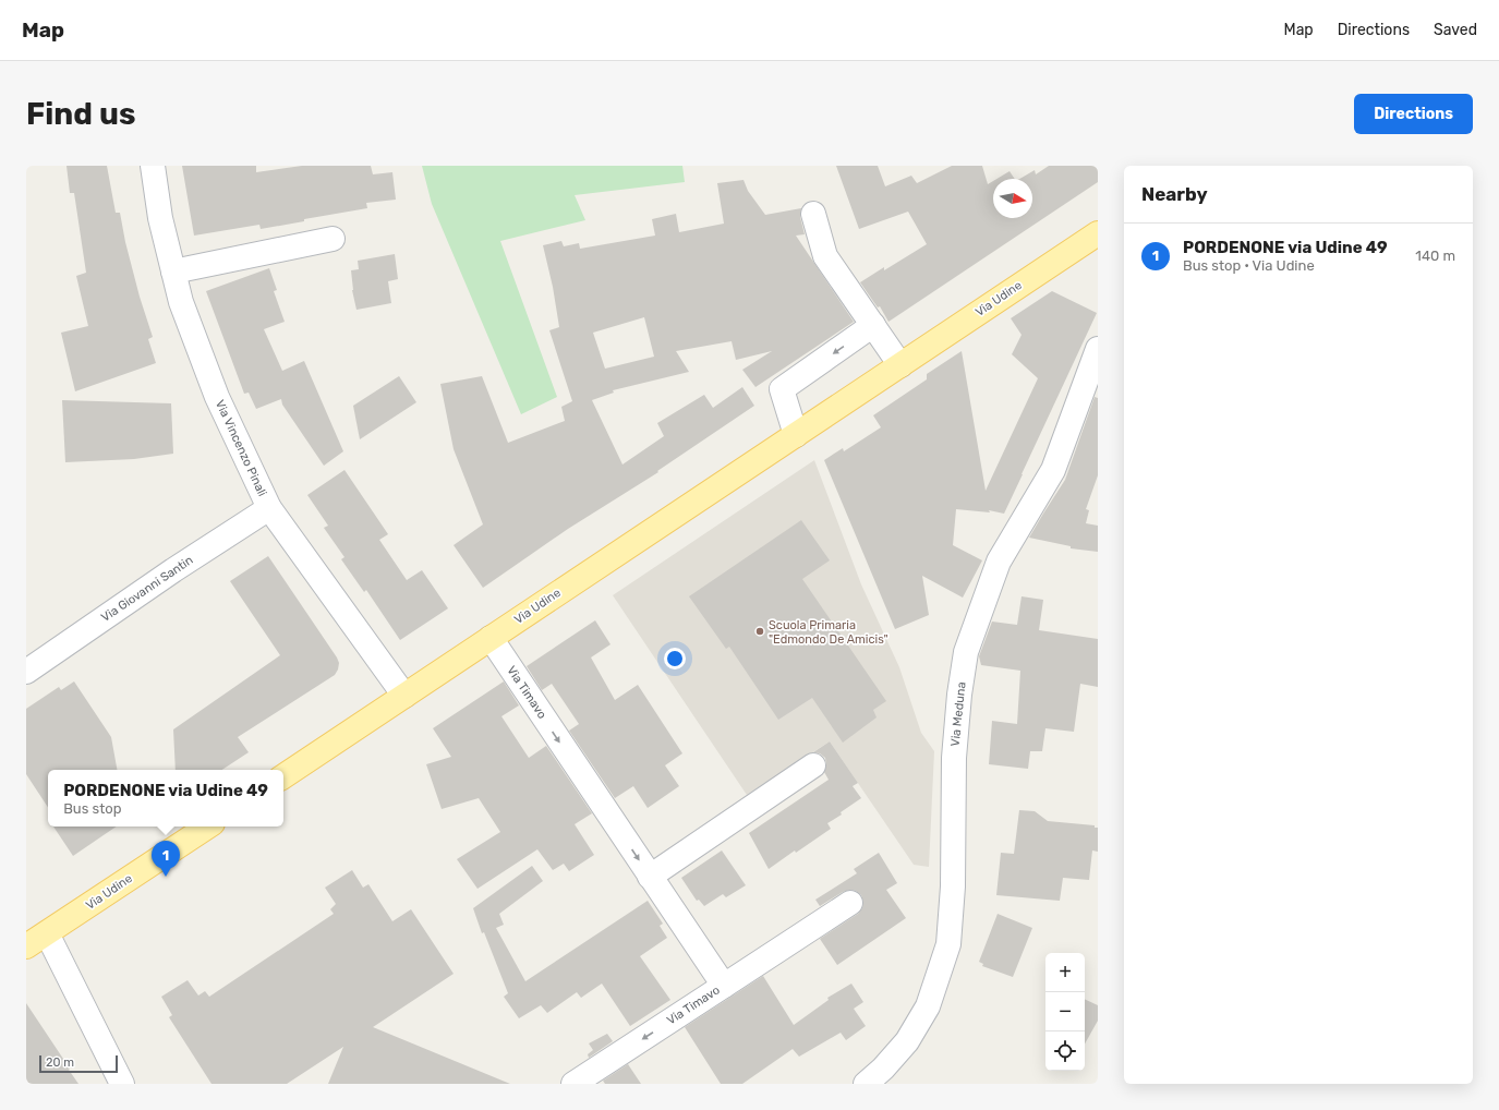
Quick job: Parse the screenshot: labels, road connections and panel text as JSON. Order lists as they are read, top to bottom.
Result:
{
  "streets": {
    "main road": ["Via Udine"],
    "street": [
      "Via Vincenzo Pinali",
      "Via Giovanni Santin",
      "Via Timavo",
      "Via Meduna"
    ]
  },
  "crossings": [
    ["Via Udine", "Via Vincenzo Pinali"],
    ["Via Udine", "Via Timavo"],
    ["Via Vincenzo Pinali", "Via Giovanni Santin"]
  ],
  "places": ["Scuola Primaria \"Edmondo De Amicis\""],
  "scale_bar": "20 m",
  "north": "right",
  "page": {
    "header": "Map",
    "nav": ["Map", "Directions", "Saved"],
    "buttons": "Directions",
    "title": "Find us",
    "heading": "Nearby",
    "list": [
      {
        "mark": "1",
        "name": "PORDENONE via Udine 49",
        "note": "Bus stop · Via Udine",
        "value": "140 m"
      }
    ],
    "popup": ["PORDENONE via Udine 49", "Bus stop"],
    "pins": "1",
    "map_buttons": ["+", "−"],
    "scale": "20 m"
  }
}
